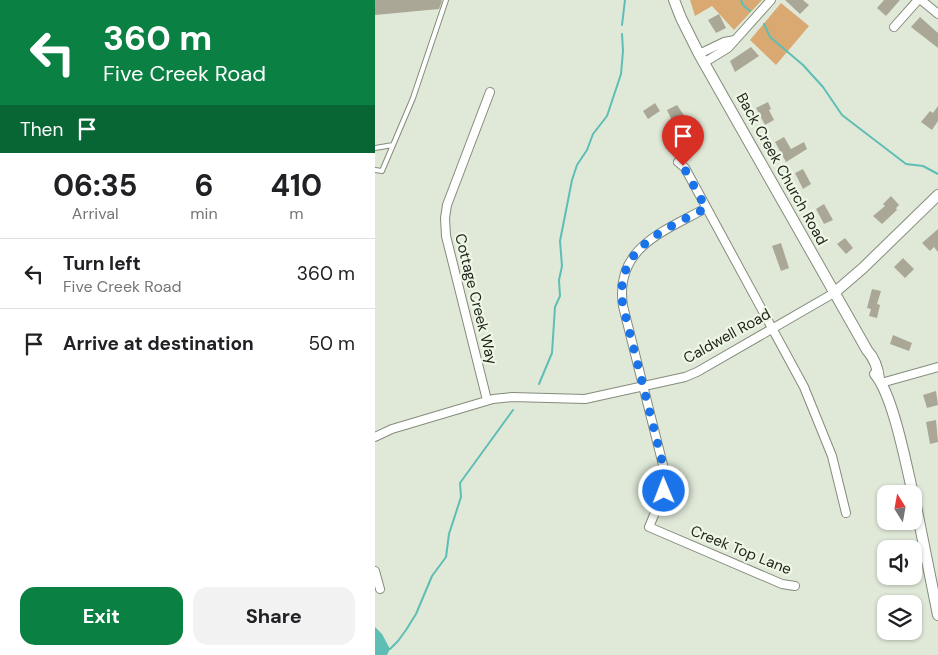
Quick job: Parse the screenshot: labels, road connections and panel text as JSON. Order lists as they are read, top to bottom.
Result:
{
  "streets": {
    "street": [
      "Back Creek Church Road",
      "Cottage Creek Way",
      "Caldwell Road",
      "Creek Top Lane"
    ]
  },
  "crossings": [
    ["Back Creek Church Road", "Caldwell Road"],
    ["Cottage Creek Way", "Caldwell Road"],
    ["Caldwell Road", "Creek Top Lane"]
  ],
  "north": "top",
  "page": {
    "turn": ["360 m", "Five Creek Road"],
    "then": "Then",
    "eta": [
      "06:35",
      "Arrival",
      "6",
      "min",
      "410",
      "m"
    ],
    "list": [
      {
        "name": "Turn left",
        "note": "Five Creek Road",
        "value": "360 m"
      },
      {
        "name": "Arrive at destination",
        "value": "50 m"
      }
    ],
    "buttons": ["Exit", "Share"]
  }
}
